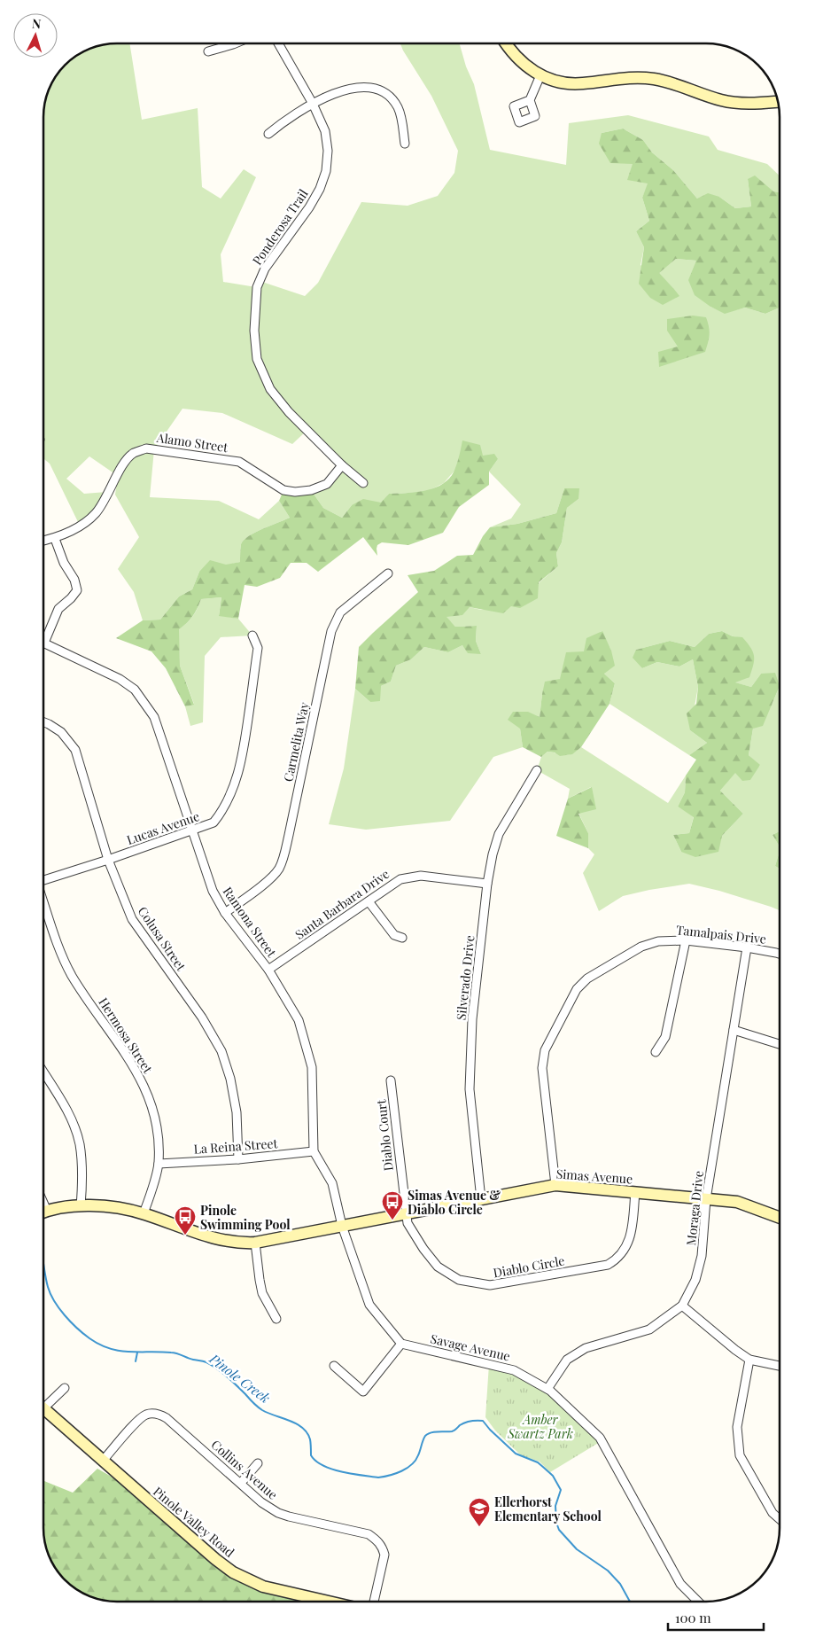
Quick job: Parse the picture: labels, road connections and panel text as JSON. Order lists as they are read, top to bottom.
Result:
{
  "streets": {
    "street": [
      "Ponderosa Trail",
      "Alamo Street",
      "Carmelita Way",
      "Lucas Avenue",
      "Santa Barbara Drive",
      "Ramona Street",
      "Tamalpais Drive",
      "Colusa Street",
      "Silverado Drive",
      "Hermosa Street",
      "Diablo Court",
      "La Reina Street",
      "Simas Avenue",
      "Moraga Drive",
      "Diablo Circle",
      "Savage Avenue",
      "Collins Avenue",
      "Pinole Valley Road"
    ]
  },
  "crossings": [
    ["Ponderosa Trail", "Alamo Street"],
    ["Carmelita Way", "Ramona Street"],
    ["Lucas Avenue", "Ramona Street"],
    ["Lucas Avenue", "Colusa Street"],
    ["Santa Barbara Drive", "Ramona Street"],
    ["Santa Barbara Drive", "Silverado Drive"],
    ["Ramona Street", "La Reina Street"],
    ["Ramona Street", "Simas Avenue"],
    ["Tamalpais Drive", "Simas Avenue"],
    ["Tamalpais Drive", "Moraga Drive"],
    ["Colusa Street", "La Reina Street"],
    ["Silverado Drive", "Simas Avenue"],
    ["Hermosa Street", "La Reina Street"],
    ["Hermosa Street", "Simas Avenue"],
    ["Diablo Court", "Simas Avenue"],
    ["Diablo Court", "Diablo Circle"],
    ["Simas Avenue", "Moraga Drive"],
    ["Simas Avenue", "Diablo Circle"],
    ["Moraga Drive", "Savage Avenue"],
    ["Collins Avenue", "Pinole Valley Road"]
  ],
  "water": ["Pinole Creek"],
  "parks": ["Amber Swartz Park"],
  "places": {
    "bus stop": ["Simas Avenue & Diablo Circle", "Pinole Swimming Pool"],
    "school or university": ["Ellerhorst Elementary School"]
  },
  "scale_bar": "100 m",
  "north": "top"
}
